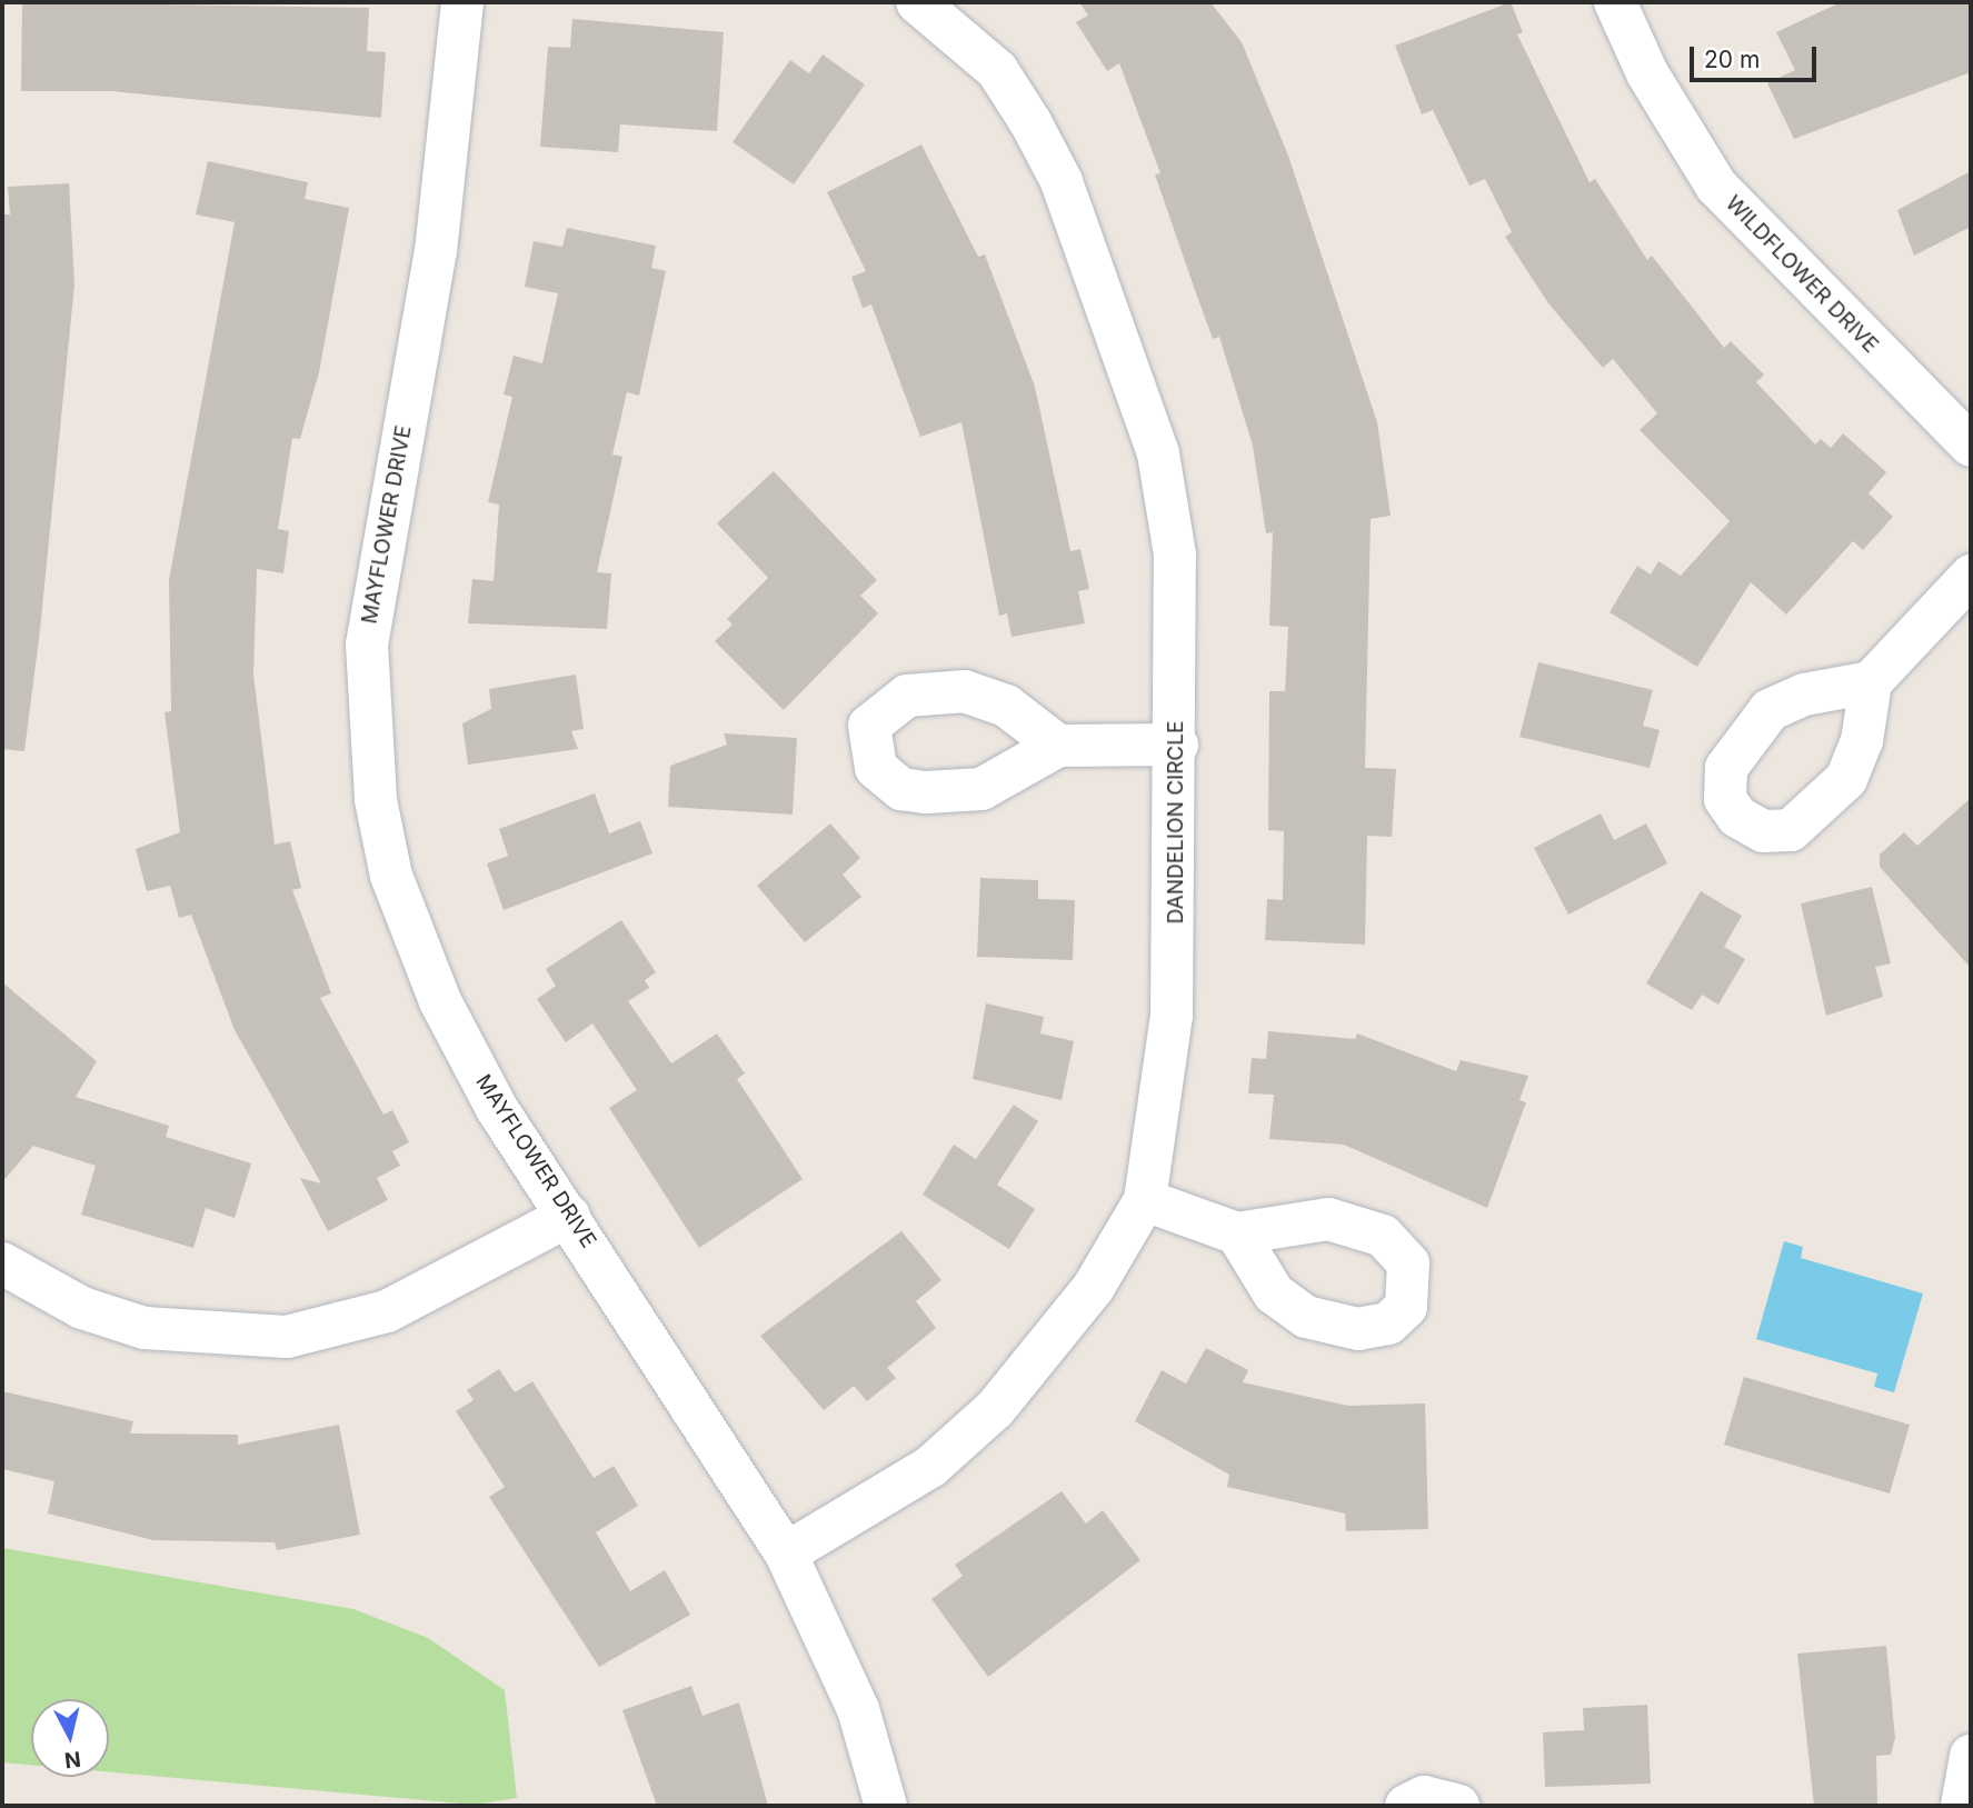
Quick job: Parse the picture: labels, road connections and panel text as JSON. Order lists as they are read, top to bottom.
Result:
{
  "streets": {
    "street": ["WILDFLOWER DRIVE", "MAYFLOWER DRIVE", "DANDELION CIRCLE"]
  },
  "crossings": [
    ["MAYFLOWER DRIVE", "DANDELION CIRCLE"]
  ],
  "scale_bar": "20 m",
  "north": "bottom"
}
